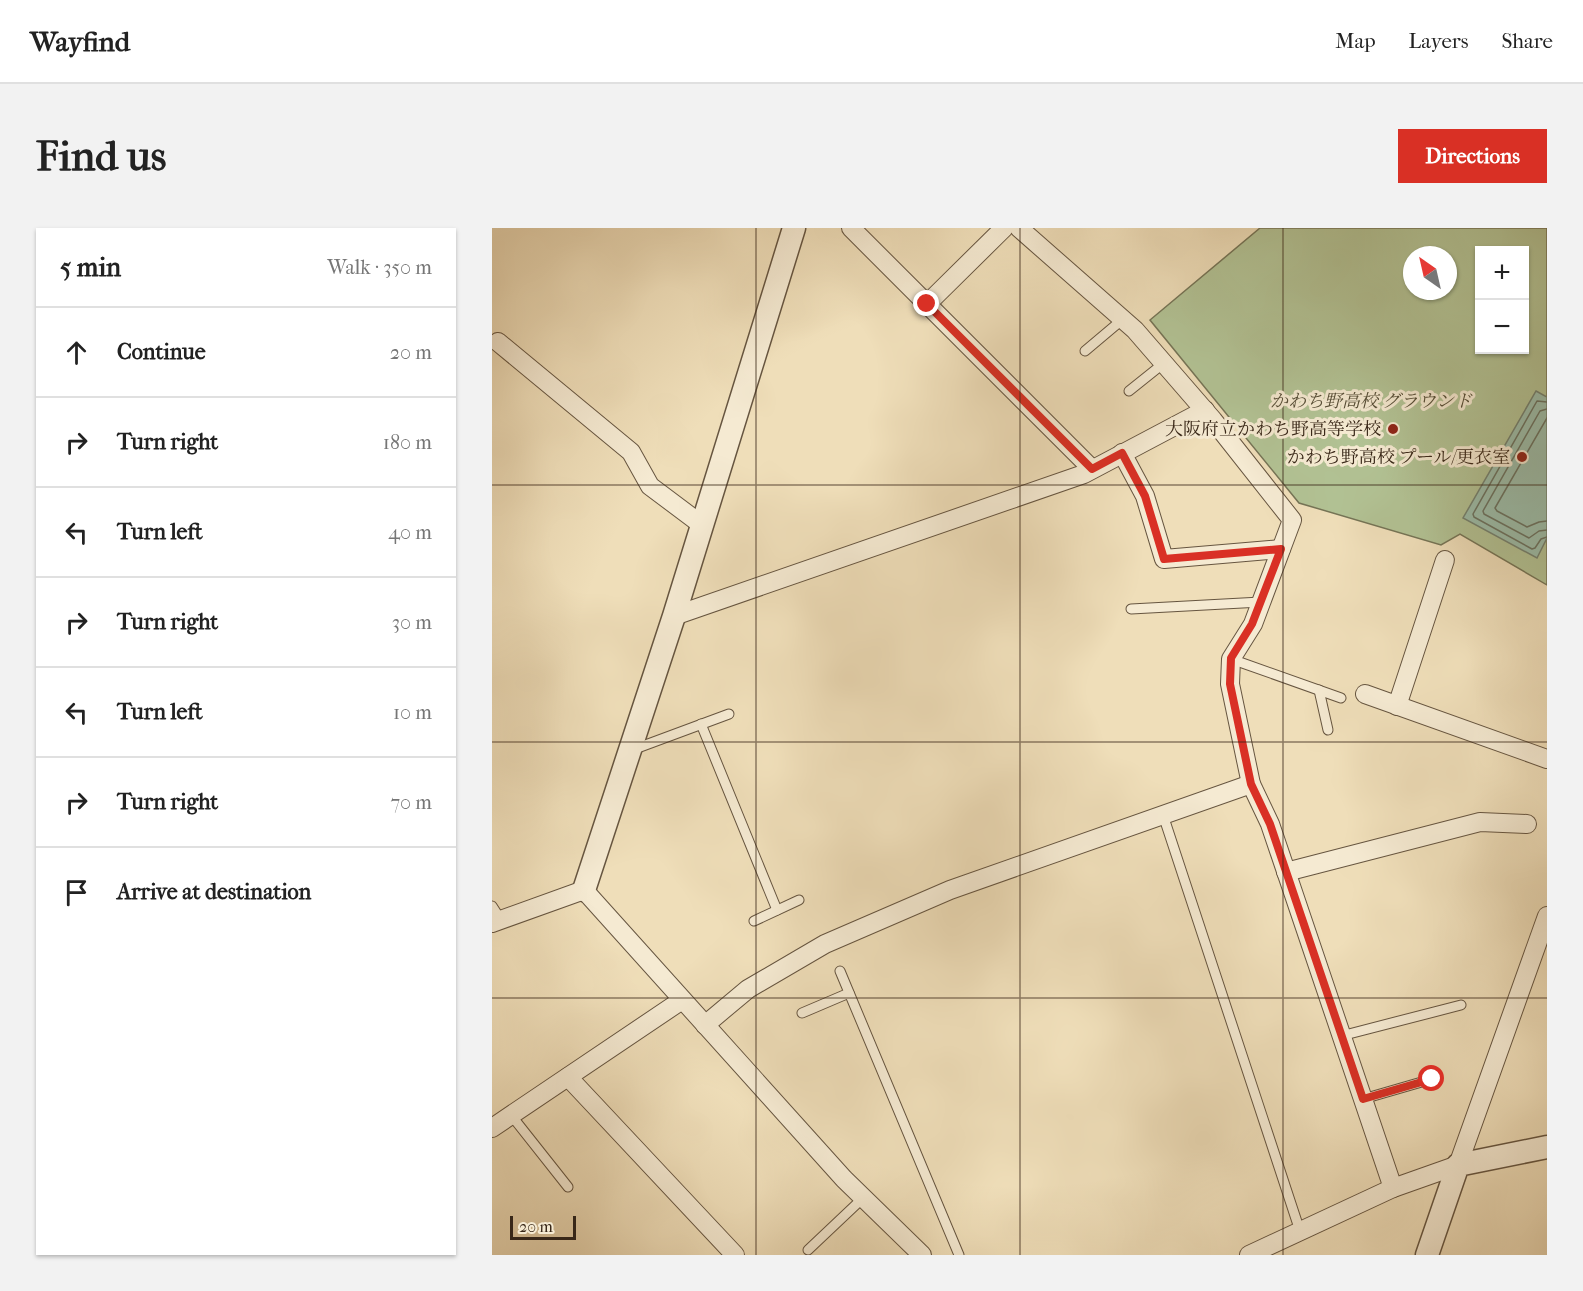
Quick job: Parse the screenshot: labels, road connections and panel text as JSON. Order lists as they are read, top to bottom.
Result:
{
  "parks": ["かわち野高校 グラウンド"],
  "places": ["大阪府立かわち野高等学校", "かわち野高校 プール/更衣室"],
  "scale_bar": "20 m",
  "north": "top left",
  "page": {
    "header": "Wayfind",
    "nav": ["Map", "Layers", "Share"],
    "buttons": "Directions",
    "title": "Find us",
    "heading": ["5 min", "Walk · 350 m"],
    "map_buttons": ["+", "−"],
    "list": [
      ["Continue", "20 m"],
      ["Turn right", "180 m"],
      ["Turn left", "40 m"],
      ["Turn right", "30 m"],
      ["Turn left", "10 m"],
      ["Turn right", "70 m"],
      "Arrive at destination"
    ],
    "scale": "20 m"
  }
}
